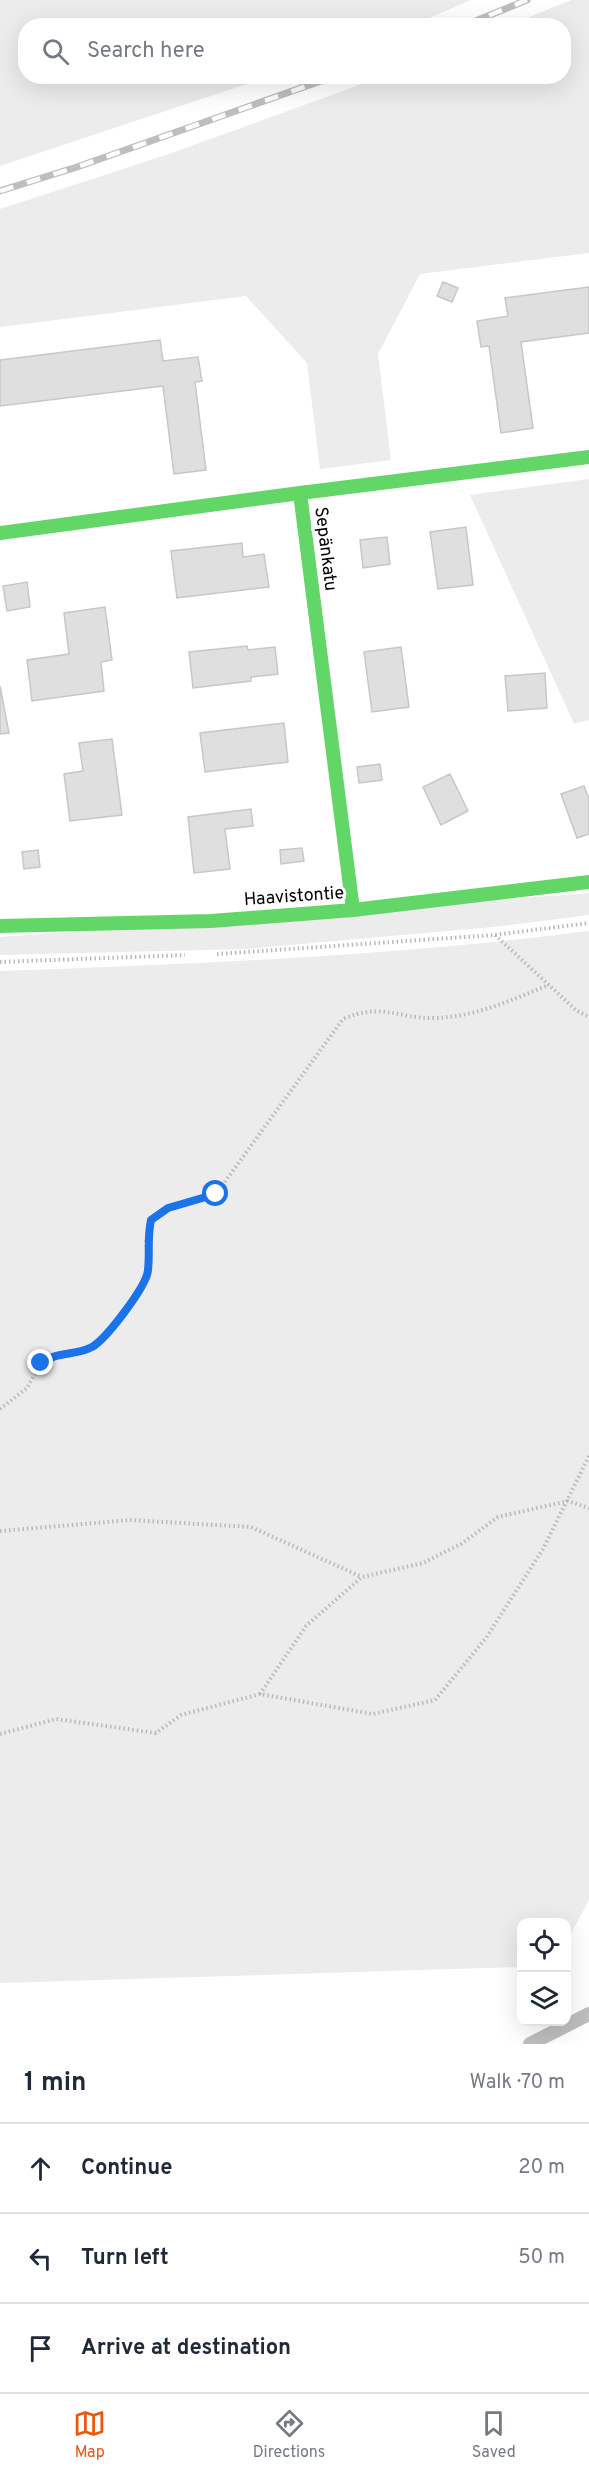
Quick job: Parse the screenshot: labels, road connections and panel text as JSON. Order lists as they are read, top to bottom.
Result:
{
  "streets": {
    "street": ["Sepänkatu", "Haavistontie"]
  },
  "crossings": [
    ["Sepänkatu", "Haavistontie"]
  ],
  "page": {
    "search": "Search here",
    "heading": ["1 min", "Walk · 70 m"],
    "list": [
      ["Continue", "20 m"],
      ["Turn left", "50 m"],
      "Arrive at destination"
    ],
    "nav": ["Map", "Directions", "Saved"]
  }
}
